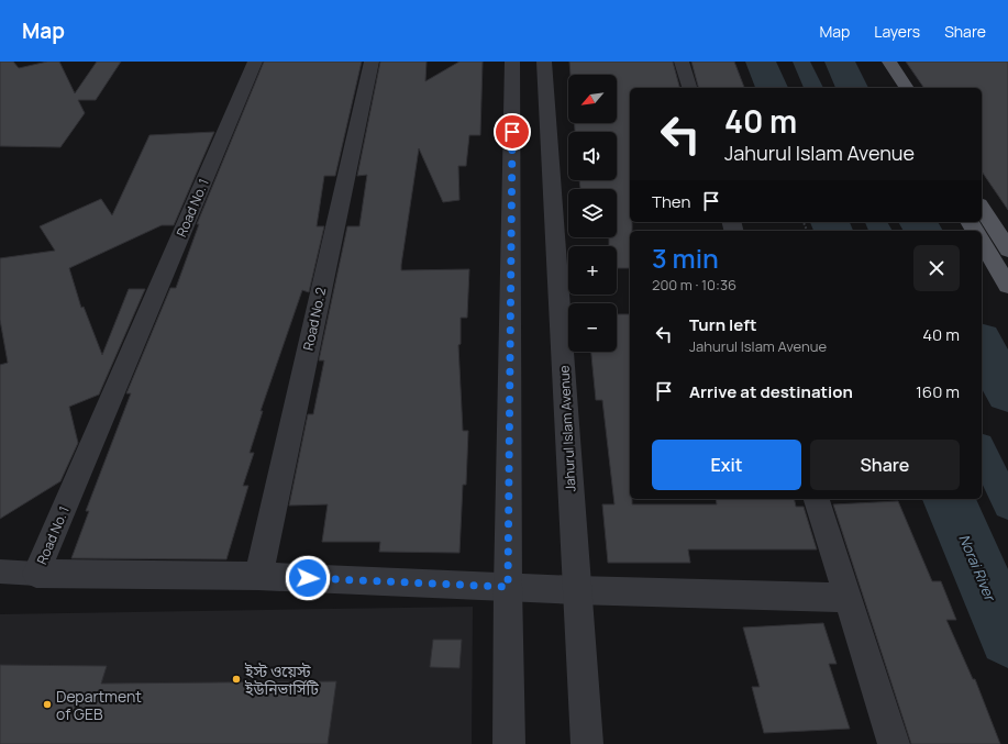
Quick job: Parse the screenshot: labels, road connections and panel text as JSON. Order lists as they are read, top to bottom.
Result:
{
  "streets": {
    "street": ["Road No. 1", "Road No. 2", "Jahurul Islam Avenue"]
  },
  "crossings": [
    ["Road No. 1", "Road No. 2"],
    ["Road No. 1", "Jahurul Islam Avenue"]
  ],
  "water": ["Norai River"],
  "places": ["ইস্ট ওয়েস্ট ইউনিভার্সিটি", "Department of GEB"],
  "north": "bottom left",
  "page": {
    "header": "Map",
    "nav": ["Map", "Layers", "Share"],
    "map_buttons": ["+", "−"],
    "turn": ["40 m", "Jahurul Islam Avenue"],
    "then": "Then",
    "heading": ["3 min", "200 m · 10:36"],
    "list": [
      {
        "name": "Turn left",
        "note": "Jahurul Islam Avenue",
        "value": "40 m"
      },
      {
        "name": "Arrive at destination",
        "value": "160 m"
      }
    ],
    "buttons": ["Exit", "Share"]
  }
}
